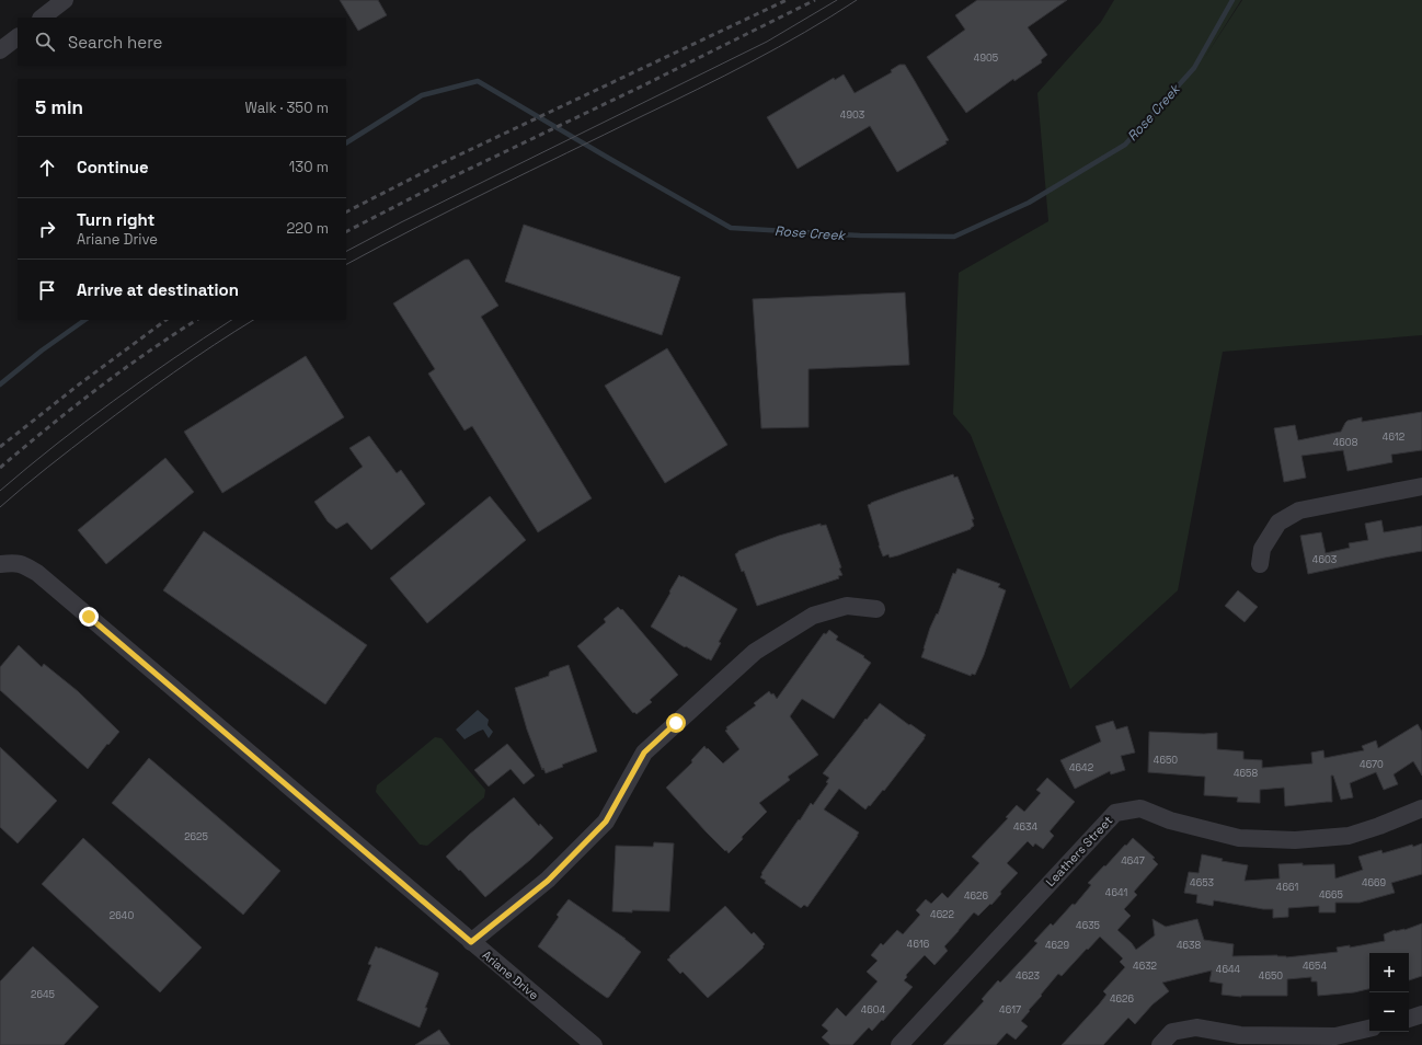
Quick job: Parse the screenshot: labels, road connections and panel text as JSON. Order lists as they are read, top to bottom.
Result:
{
  "streets": {
    "street": ["Leathers Street", "Ariane Drive"]
  },
  "water": ["Rose Creek"],
  "house_numbers": [
    "4905",
    "4903",
    "4612",
    "4608",
    "4603",
    "4650",
    "4670",
    "4642",
    "4658",
    "4634",
    "2625",
    "4647",
    "4653",
    "4669",
    "4661",
    "4641",
    "4665",
    "4626",
    "4622",
    "2640",
    "4635",
    "4616",
    "4629",
    "4638",
    "4632",
    "4654",
    "4644",
    "4623",
    "4650",
    "2645",
    "4626",
    "4604",
    "4617"
  ],
  "page": {
    "search": "Search here",
    "heading": ["5 min", "Walk · 350 m"],
    "list": [
      ["Continue", "130 m"],
      ["Turn right", "Ariane Drive", "220 m"],
      "Arrive at destination"
    ],
    "map_buttons": ["+", "−"]
  }
}
